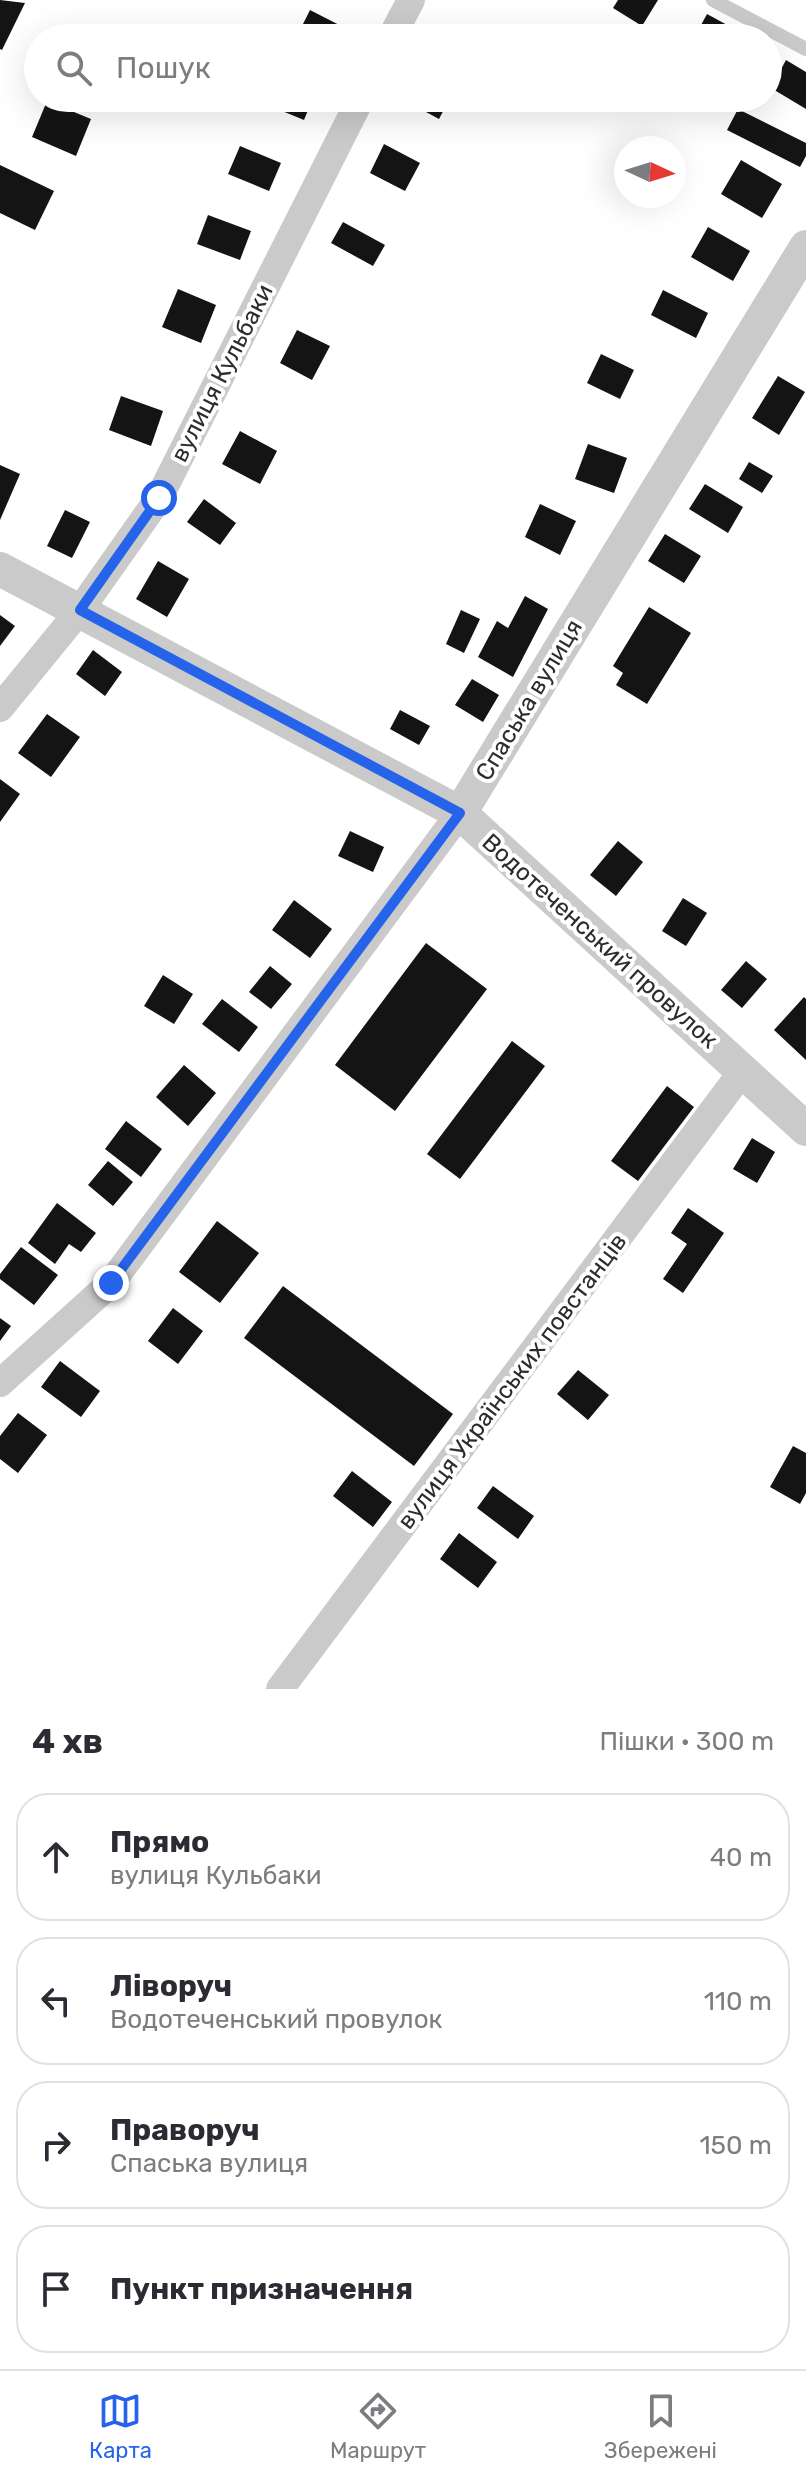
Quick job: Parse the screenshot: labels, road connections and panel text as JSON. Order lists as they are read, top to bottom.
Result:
{
  "streets": {
    "street": [
      "вулиця Кульбаки",
      "Спаська вулиця",
      "Водотеченський провулок",
      "вулиця Українських повстанців"
    ]
  },
  "crossings": [
    ["вулиця Кульбаки", "Водотеченський провулок"],
    ["Спаська вулиця", "Водотеченський провулок"],
    ["Водотеченський провулок", "вулиця Українських повстанців"]
  ],
  "north": "right",
  "page": {
    "search": "Пошук",
    "heading": ["4 хв", "Пішки · 300 m"],
    "list": [
      ["Прямо", "вулиця Кульбаки", "40 m"],
      ["Ліворуч", "Водотеченський провулок", "110 m"],
      ["Праворуч", "Спаська вулиця", "150 m"],
      "Пункт призначення"
    ],
    "nav": ["Карта", "Маршрут", "Збережені"]
  }
}
